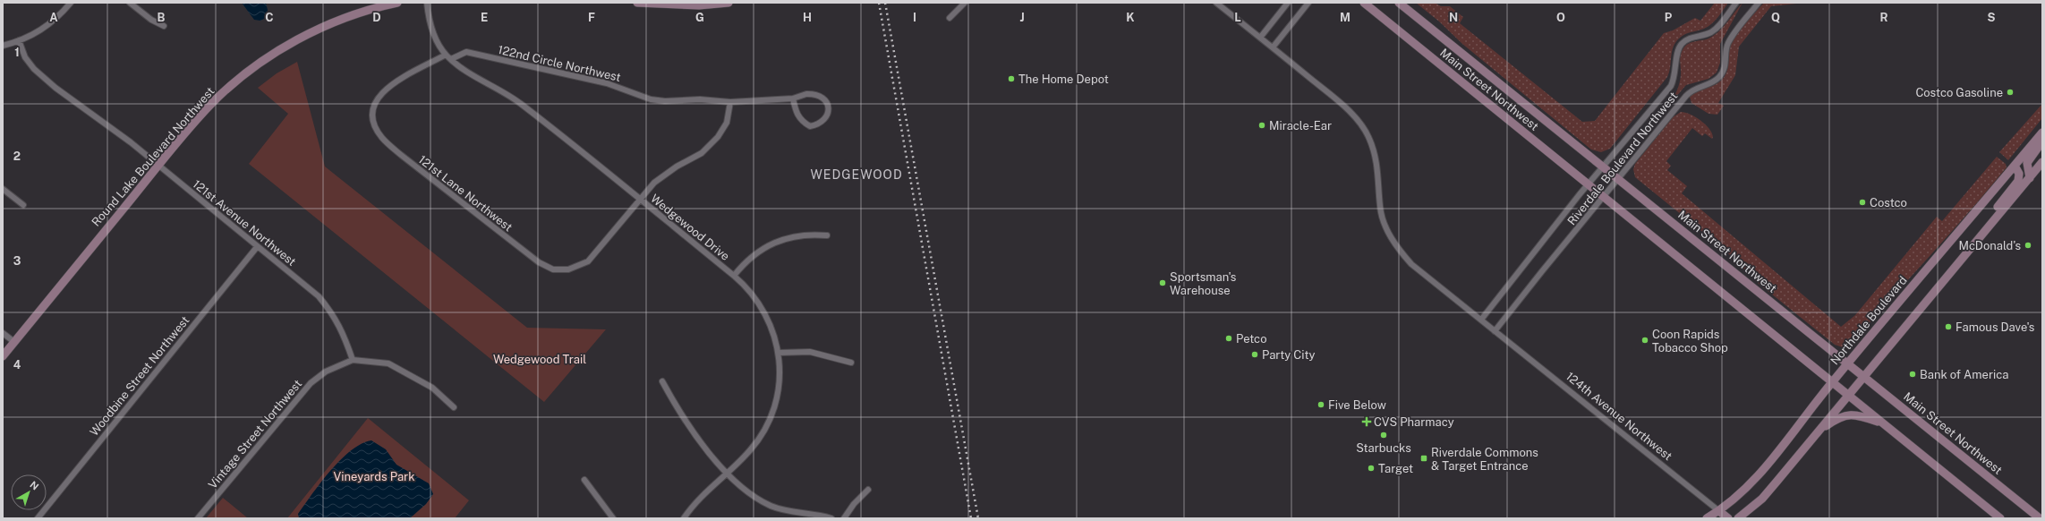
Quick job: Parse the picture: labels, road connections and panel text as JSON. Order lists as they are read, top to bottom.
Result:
{
  "streets": {
    "main road": [
      "Main Street Northwest",
      "Round Lake Boulevard Northwest",
      "Northdale Boulevard",
      "124th Avenue Northwest"
    ],
    "street": [
      "122nd Circle Northwest",
      "Riverdale Boulevard Northwest",
      "121st Lane Northwest",
      "121st Avenue Northwest",
      "Wedgewood Drive",
      "Woodbine Street Northwest",
      "Vintage Street Northwest"
    ]
  },
  "crossings": [
    ["122nd Circle Northwest", "Wedgewood Drive"],
    ["Main Street Northwest", "Riverdale Boulevard Northwest"],
    ["Main Street Northwest", "Northdale Boulevard"],
    ["Round Lake Boulevard Northwest", "121st Avenue Northwest"],
    ["Riverdale Boulevard Northwest", "124th Avenue Northwest"],
    ["121st Lane Northwest", "Wedgewood Drive"],
    ["121st Avenue Northwest", "Woodbine Street Northwest"],
    ["121st Avenue Northwest", "Vintage Street Northwest"],
    ["Northdale Boulevard", "124th Avenue Northwest"]
  ],
  "districts": ["WEDGEWOOD"],
  "parks": ["Wedgewood Trail", "Vineyards Park"],
  "places": {
    "other": [
      "The Home Depot",
      "Costco Gasoline",
      "Miracle-Ear",
      "Costco",
      "McDonald's",
      "Sportsman's Warehouse",
      "Famous Dave's",
      "Petco",
      "Coon Rapids Tobacco Shop",
      "Party City",
      "Bank of America",
      "Five Below",
      "Starbucks",
      "Target"
    ],
    "health": ["CVS Pharmacy"],
    "transit": ["Riverdale Commons & Target Entrance"]
  },
  "north": "top right",
  "grid": {
    "columns": [
      "A",
      "B",
      "C",
      "D",
      "E",
      "F",
      "G",
      "H",
      "I",
      "J",
      "K",
      "L",
      "M",
      "N",
      "O",
      "P",
      "Q",
      "R",
      "S"
    ],
    "rows": [
      "1",
      "2",
      "3",
      "4"
    ]
  }
}
